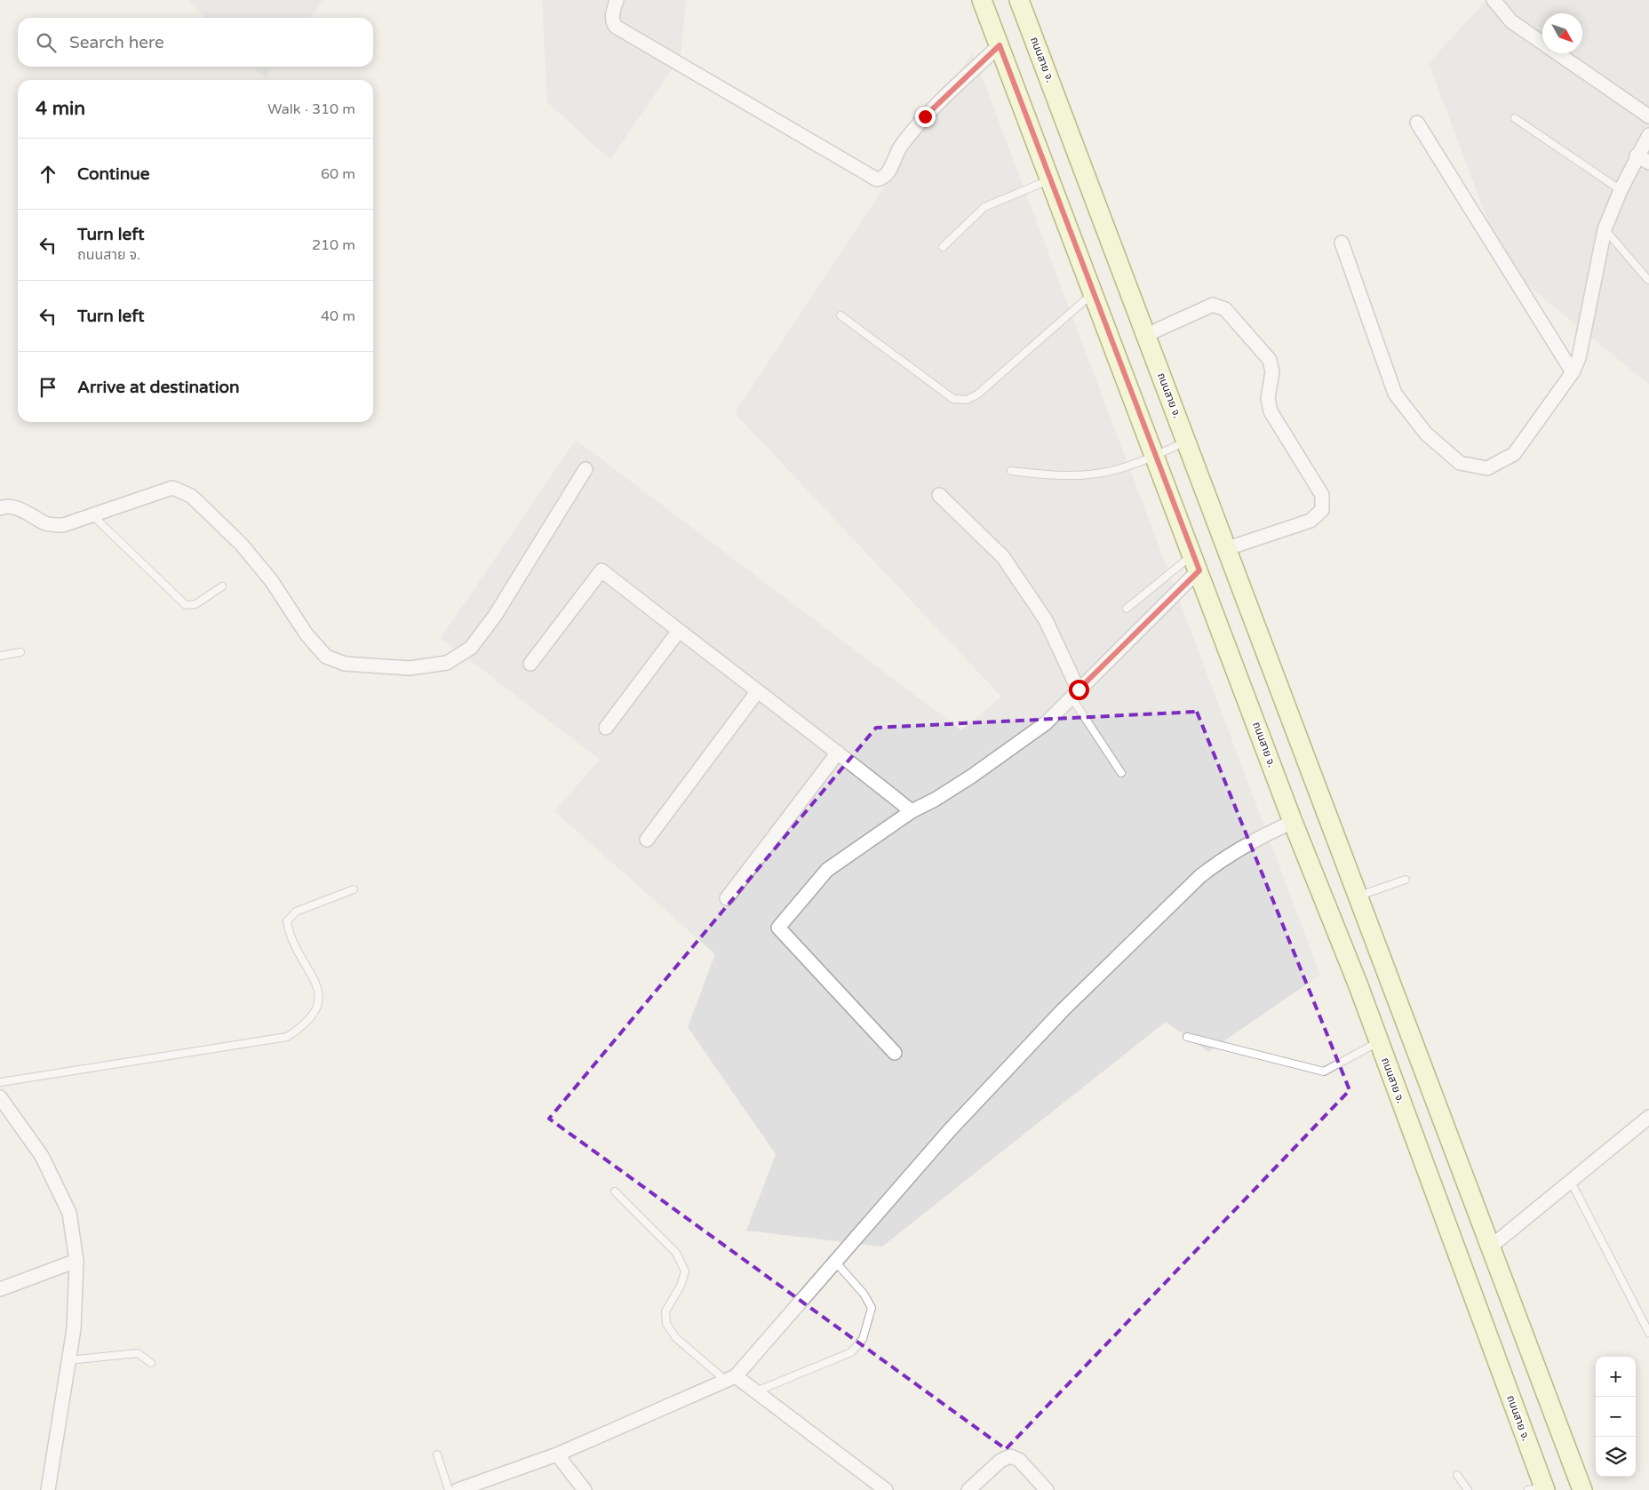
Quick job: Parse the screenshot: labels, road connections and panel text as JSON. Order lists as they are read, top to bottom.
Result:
{
  "streets": {
    "main road": ["ถนนสาย จ."]
  },
  "north": "bottom right",
  "page": {
    "search": "Search here",
    "heading": ["4 min", "Walk · 310 m"],
    "list": [
      ["Continue", "60 m"],
      ["Turn left", "ถนนสาย จ.", "210 m"],
      ["Turn left", "40 m"],
      "Arrive at destination"
    ],
    "map_buttons": ["+", "−"]
  }
}
